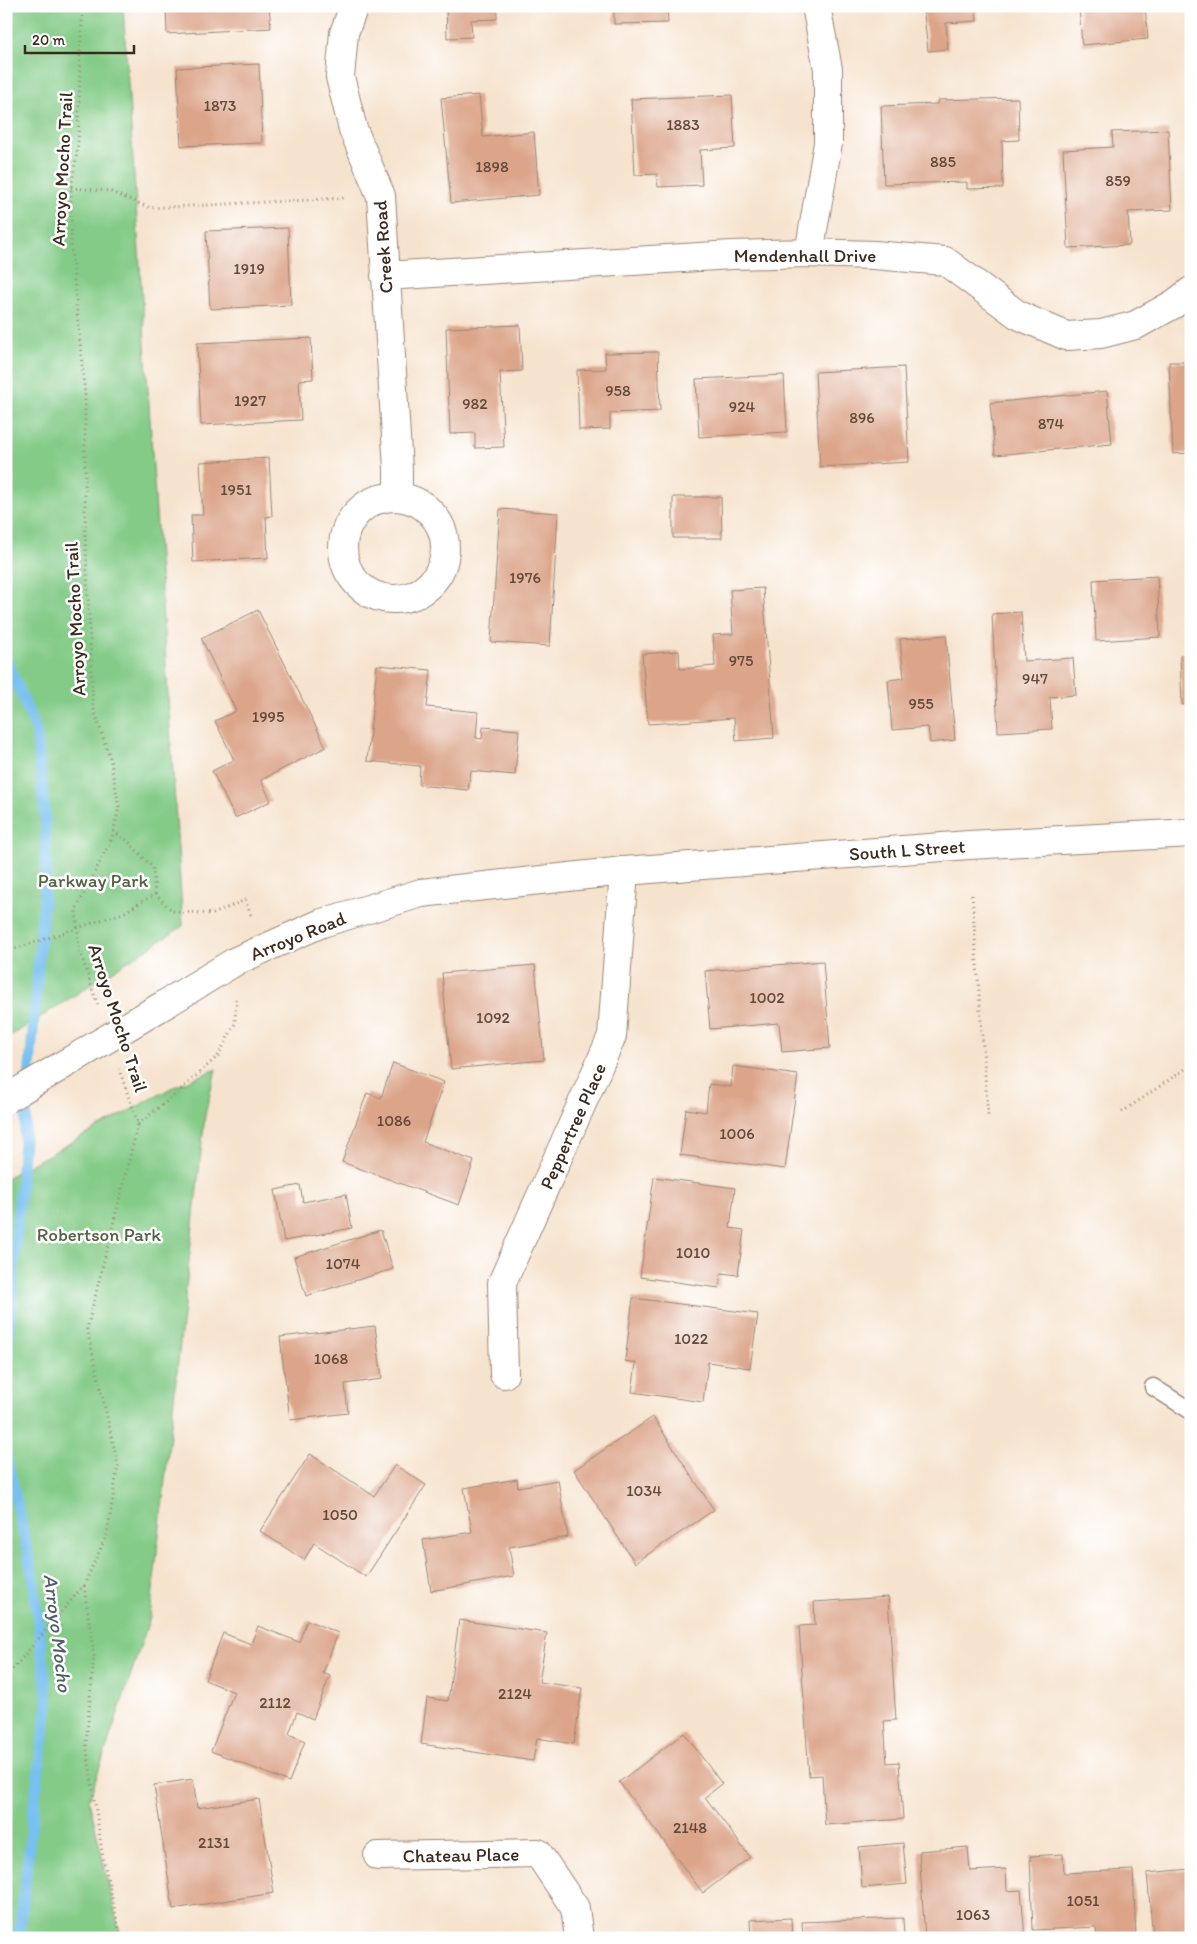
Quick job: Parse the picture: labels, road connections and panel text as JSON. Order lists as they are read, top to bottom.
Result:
{
  "streets": {
    "street": [
      "Creek Road",
      "Mendenhall Drive",
      "South L Street",
      "Arroyo Road",
      "Peppertree Place",
      "Chateau Place"
    ],
    "path": ["Arroyo Mocho Trail"]
  },
  "crossings": [
    ["Creek Road", "Mendenhall Drive"],
    ["South L Street", "Arroyo Road"],
    ["South L Street", "Peppertree Place"],
    ["Arroyo Road", "Peppertree Place"]
  ],
  "water": ["Arroyo Mocho"],
  "parks": ["Parkway Park", "Robertson Park"],
  "house_numbers": [
    "1873",
    "1883",
    "885",
    "1898",
    "859",
    "1919",
    "958",
    "1927",
    "982",
    "924",
    "896",
    "874",
    "1951",
    "1976",
    "975",
    "947",
    "955",
    "1995",
    "1002",
    "1092",
    "1086",
    "1006",
    "1010",
    "1074",
    "1022",
    "1068",
    "1034",
    "1050",
    "2124",
    "2112",
    "2148",
    "2131",
    "1051",
    "1063"
  ],
  "scale_bar": "20 m"
}
